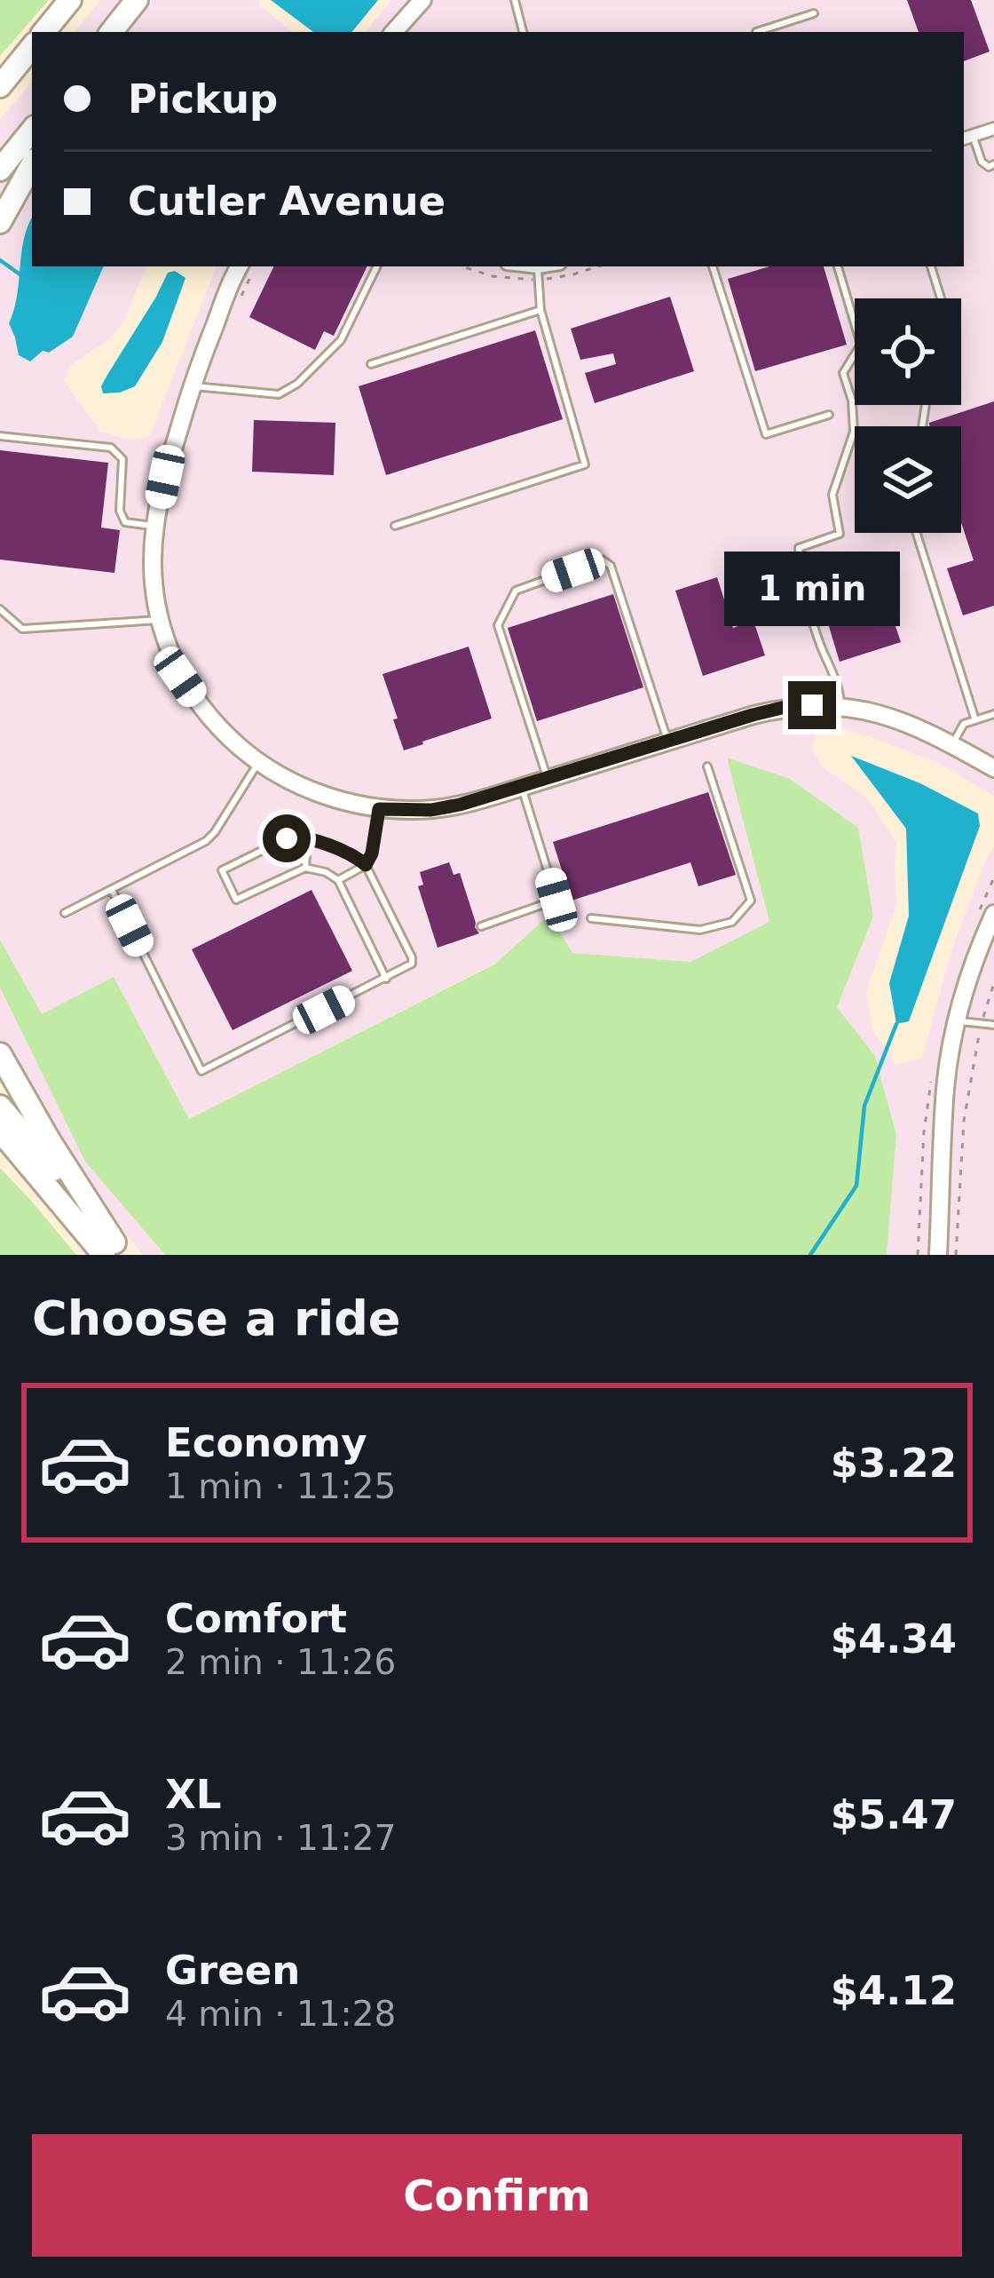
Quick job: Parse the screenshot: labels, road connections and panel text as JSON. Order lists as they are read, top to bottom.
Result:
{
  "page": {
    "banner": ["Pickup", "Cutler Avenue"],
    "bubble": "1 min",
    "heading": "Choose a ride",
    "list": [
      {
        "name": "Economy",
        "note": "1 min · 11:25",
        "value": "$3.22"
      },
      {
        "name": "Comfort",
        "note": "2 min · 11:26",
        "value": "$4.34"
      },
      {
        "name": "XL",
        "note": "3 min · 11:27",
        "value": "$5.47"
      },
      {
        "name": "Green",
        "note": "4 min · 11:28",
        "value": "$4.12"
      }
    ],
    "buttons": "Confirm"
  }
}
